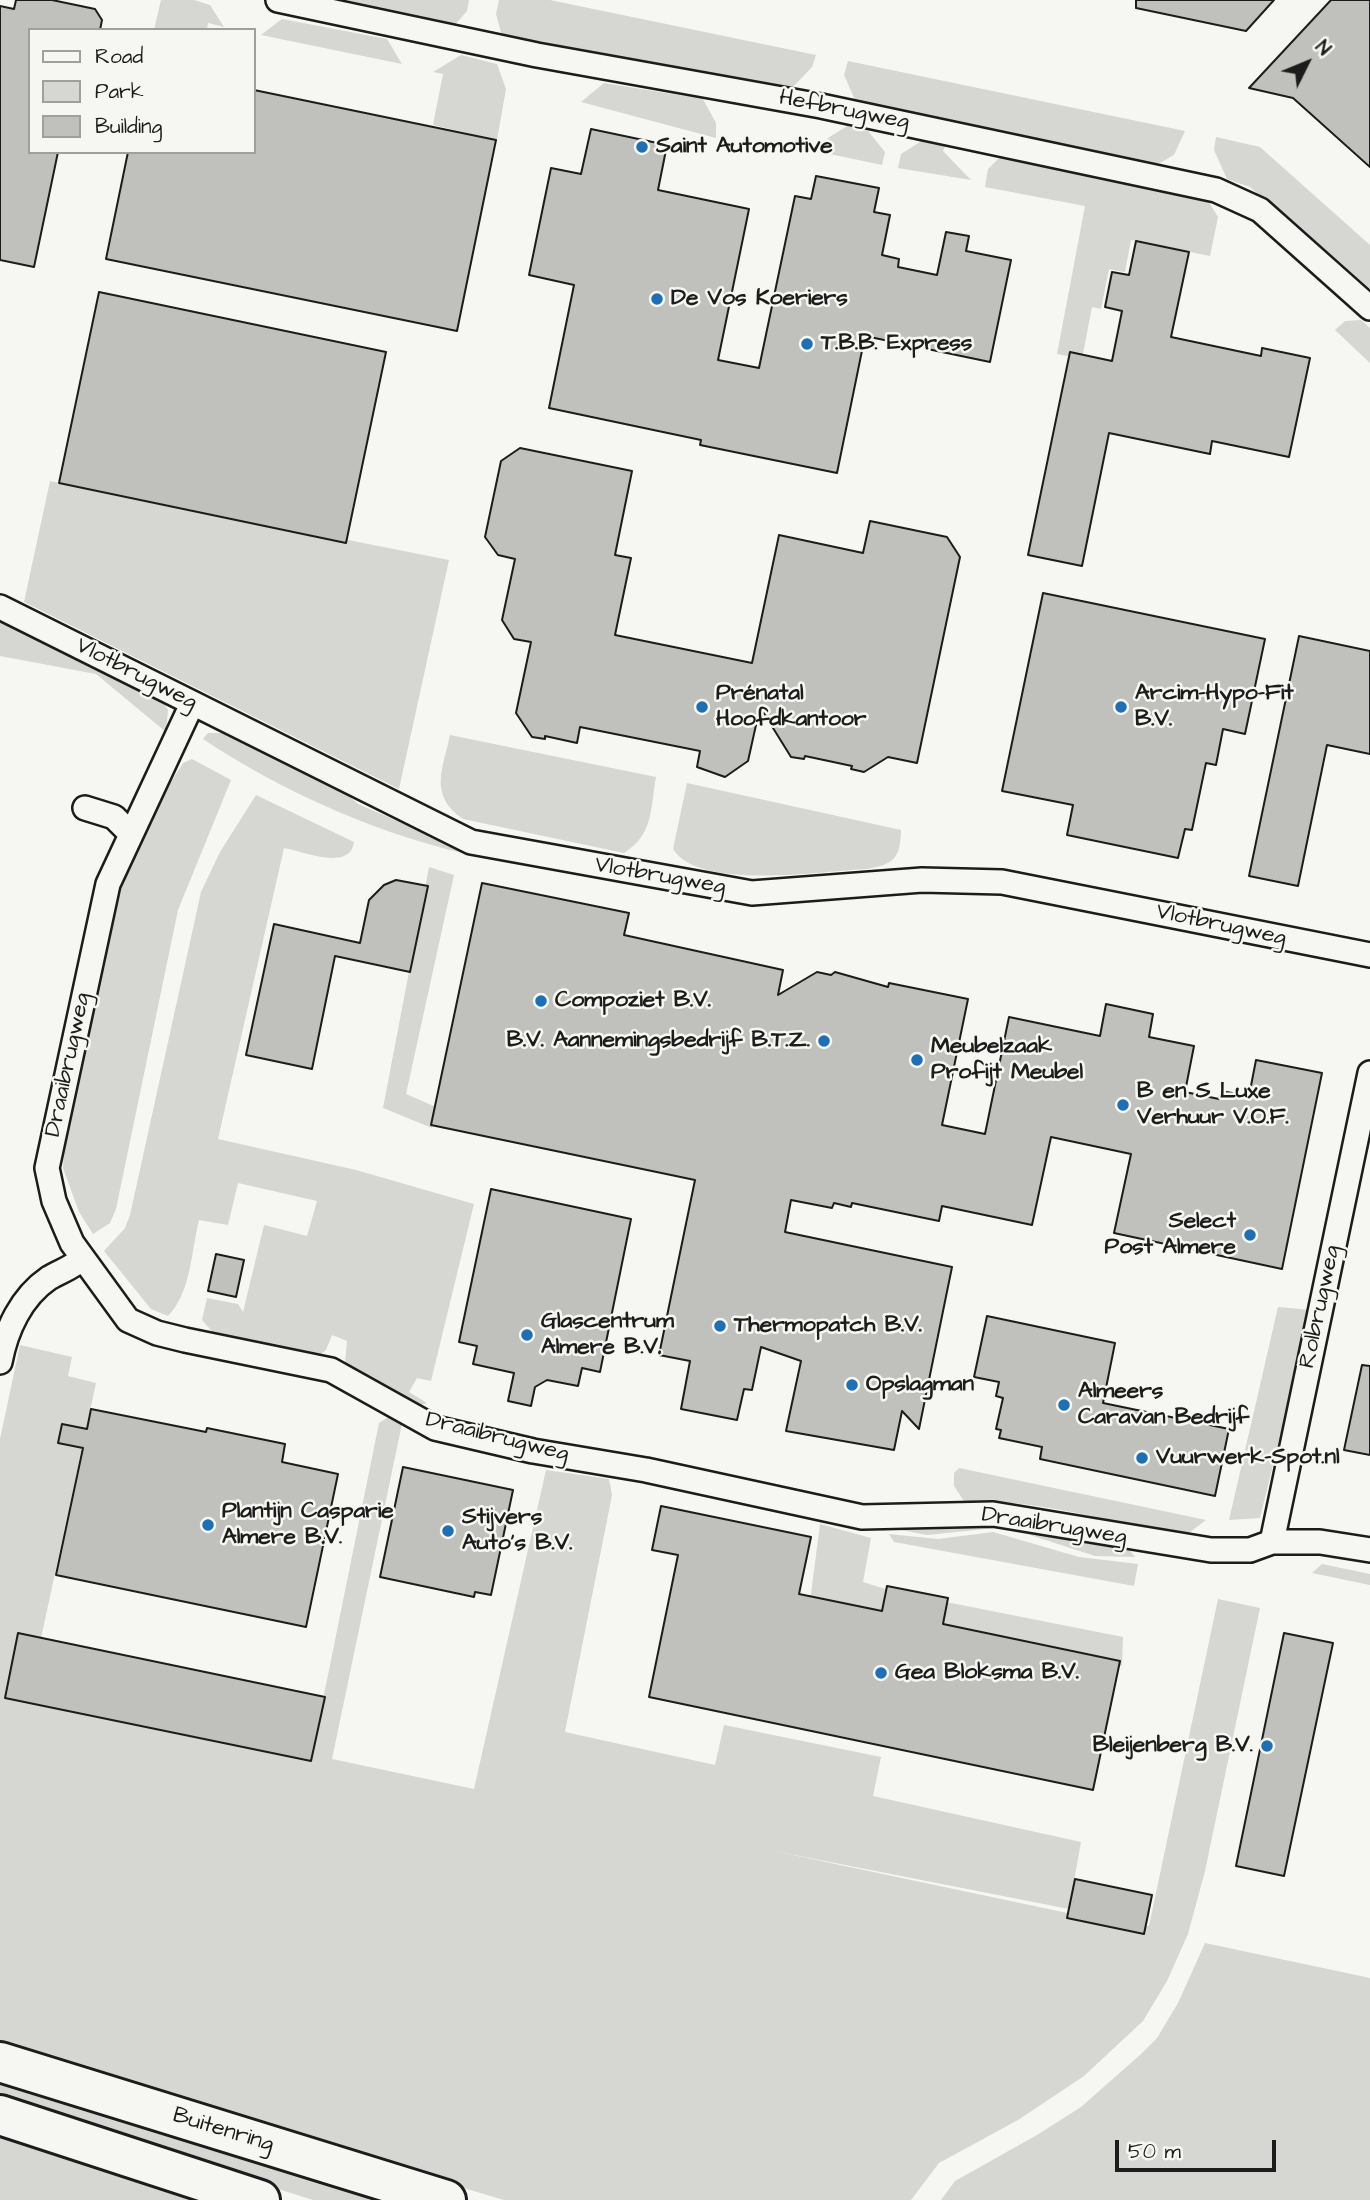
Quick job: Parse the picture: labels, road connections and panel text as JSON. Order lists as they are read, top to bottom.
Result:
{
  "streets": {
    "highway": ["Buitenring"],
    "street": [
      "Hefbrugweg",
      "Vlotbrugweg",
      "Draaibrugweg",
      "Rolbrugweg"
    ]
  },
  "crossings": [
    ["Vlotbrugweg", "Draaibrugweg"],
    ["Draaibrugweg", "Rolbrugweg"]
  ],
  "places": [
    "Saint Automotive",
    "De Vos Koeriers",
    "T.B.B. Express",
    "Prénatal Hoofdkantoor",
    "Arcim-Hypo-Fit B.V.",
    "Compoziet B.V.",
    "B.V. Aannemingsbedrijf B.T.Z.",
    "Meubelzaak Profijt Meubel",
    "B en S Luxe Verhuur V.O.F.",
    "Select Post Almere",
    "Thermopatch B.V.",
    "Glascentrum Almere B.V.",
    "Opslagman",
    "Almeers Caravan Bedrijf",
    "Vuurwerk-Spot.nl",
    "Plantijn Casparie Almere B.V.",
    "Stijvers Auto's B.V.",
    "Gea Bloksma B.V.",
    "Bleijenberg B.V."
  ],
  "legend": ["Road", "Park", "Building"],
  "scale_bar": "50 m",
  "north": "top right"
}
